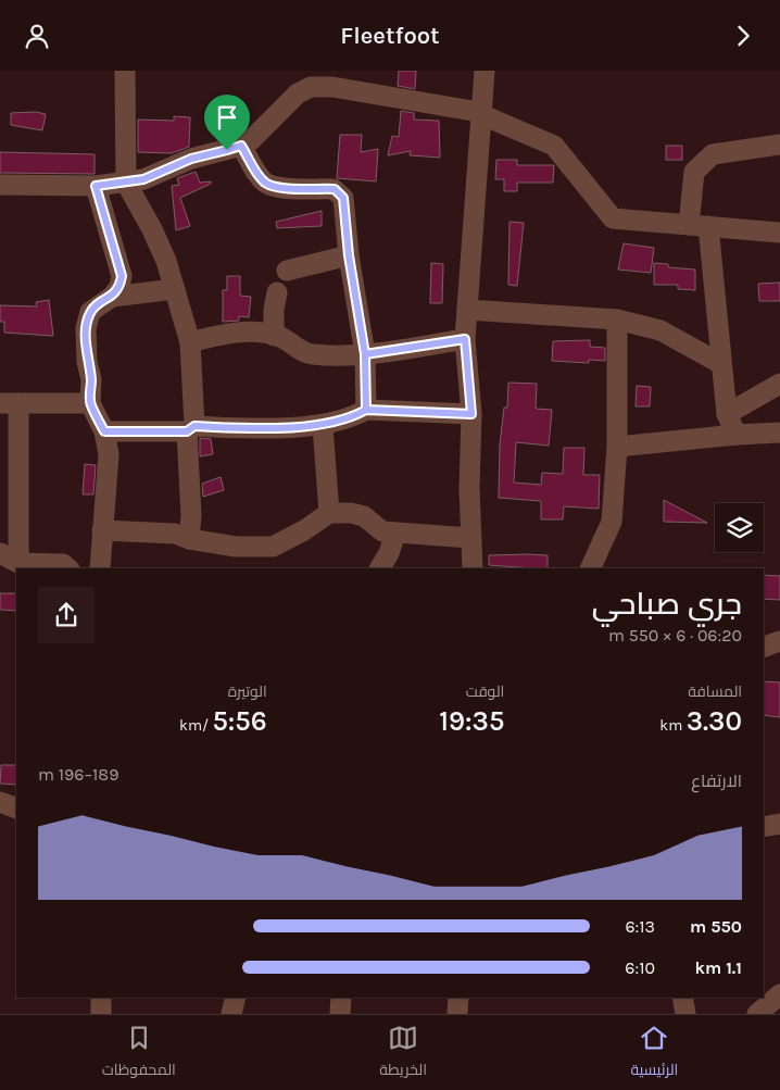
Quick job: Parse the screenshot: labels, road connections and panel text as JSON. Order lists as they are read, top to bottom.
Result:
{
  "page": {
    "header": "Fleetfoot",
    "heading": ["جري صباحي", "06:20 · 6 × 550 m"],
    "stats": [
      ["المسافة", "3.30 km"],
      ["الوقت", "19:35"],
      ["الوتيرة", "5:56 /km"]
    ],
    "chart": ["الارتفاع", "189–196 m"],
    "list": [
      {
        "name": "550 m",
        "note": "6:13"
      },
      {
        "name": "1.1 km",
        "note": "6:10"
      }
    ],
    "tabs": ["الرئيسية", "الخريطة", "المحفوظات"]
  }
}
